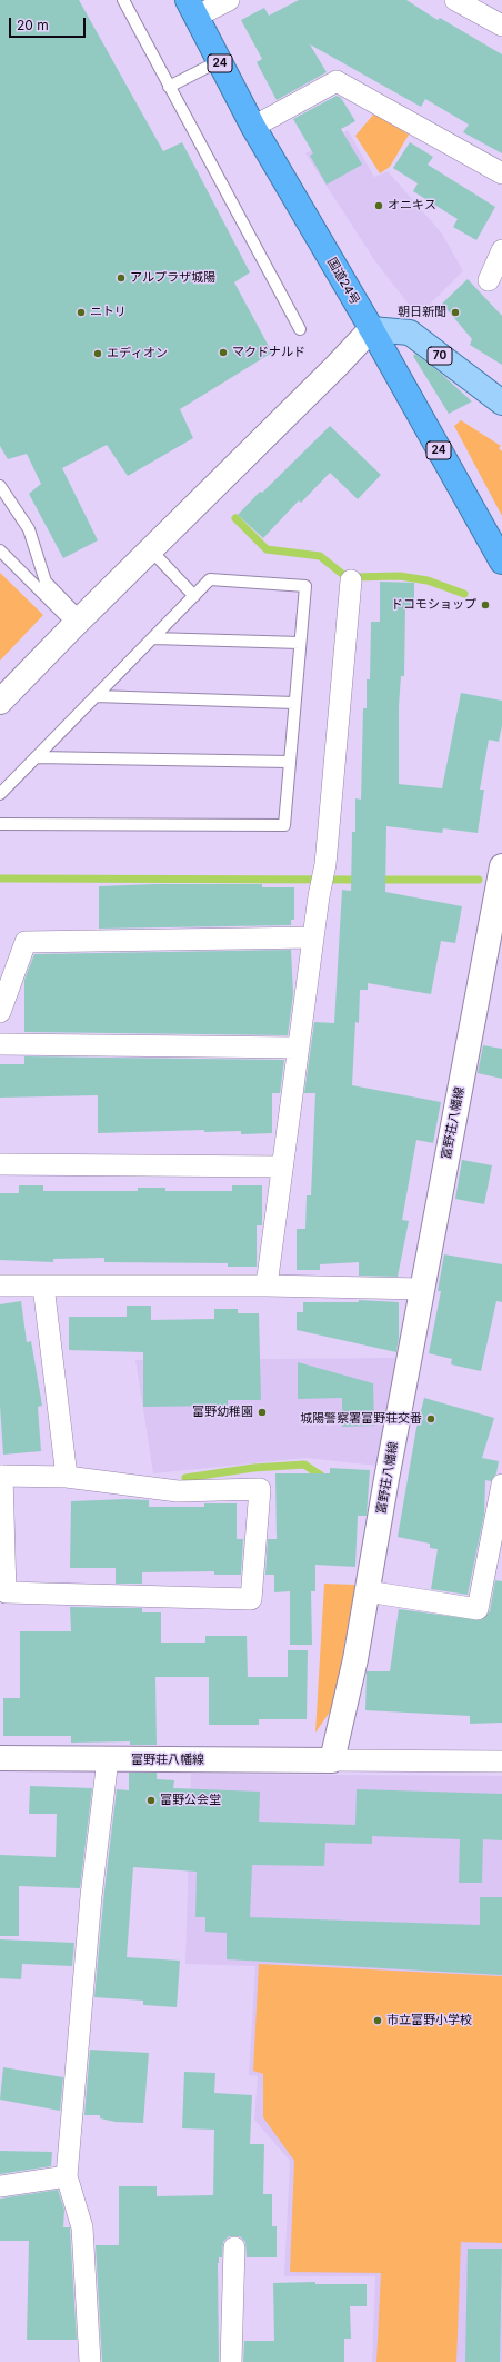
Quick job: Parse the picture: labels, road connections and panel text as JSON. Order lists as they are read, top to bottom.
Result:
{
  "streets": {
    "highway": ["24", "国道24号"],
    "main road": ["70", "富野荘八幡線"]
  },
  "crossings": [
    ["国道24号", "70"]
  ],
  "places": [
    "オニキス",
    "アルプラザ城陽",
    "ニトリ",
    "朝日新聞",
    "マクドナルド",
    "エディオン",
    "ドコモショップ",
    "富野幼稚園",
    "城陽警察署富野荘交番",
    "富野公会堂",
    "市立富野小学校"
  ],
  "scale_bar": "20 m"
}
